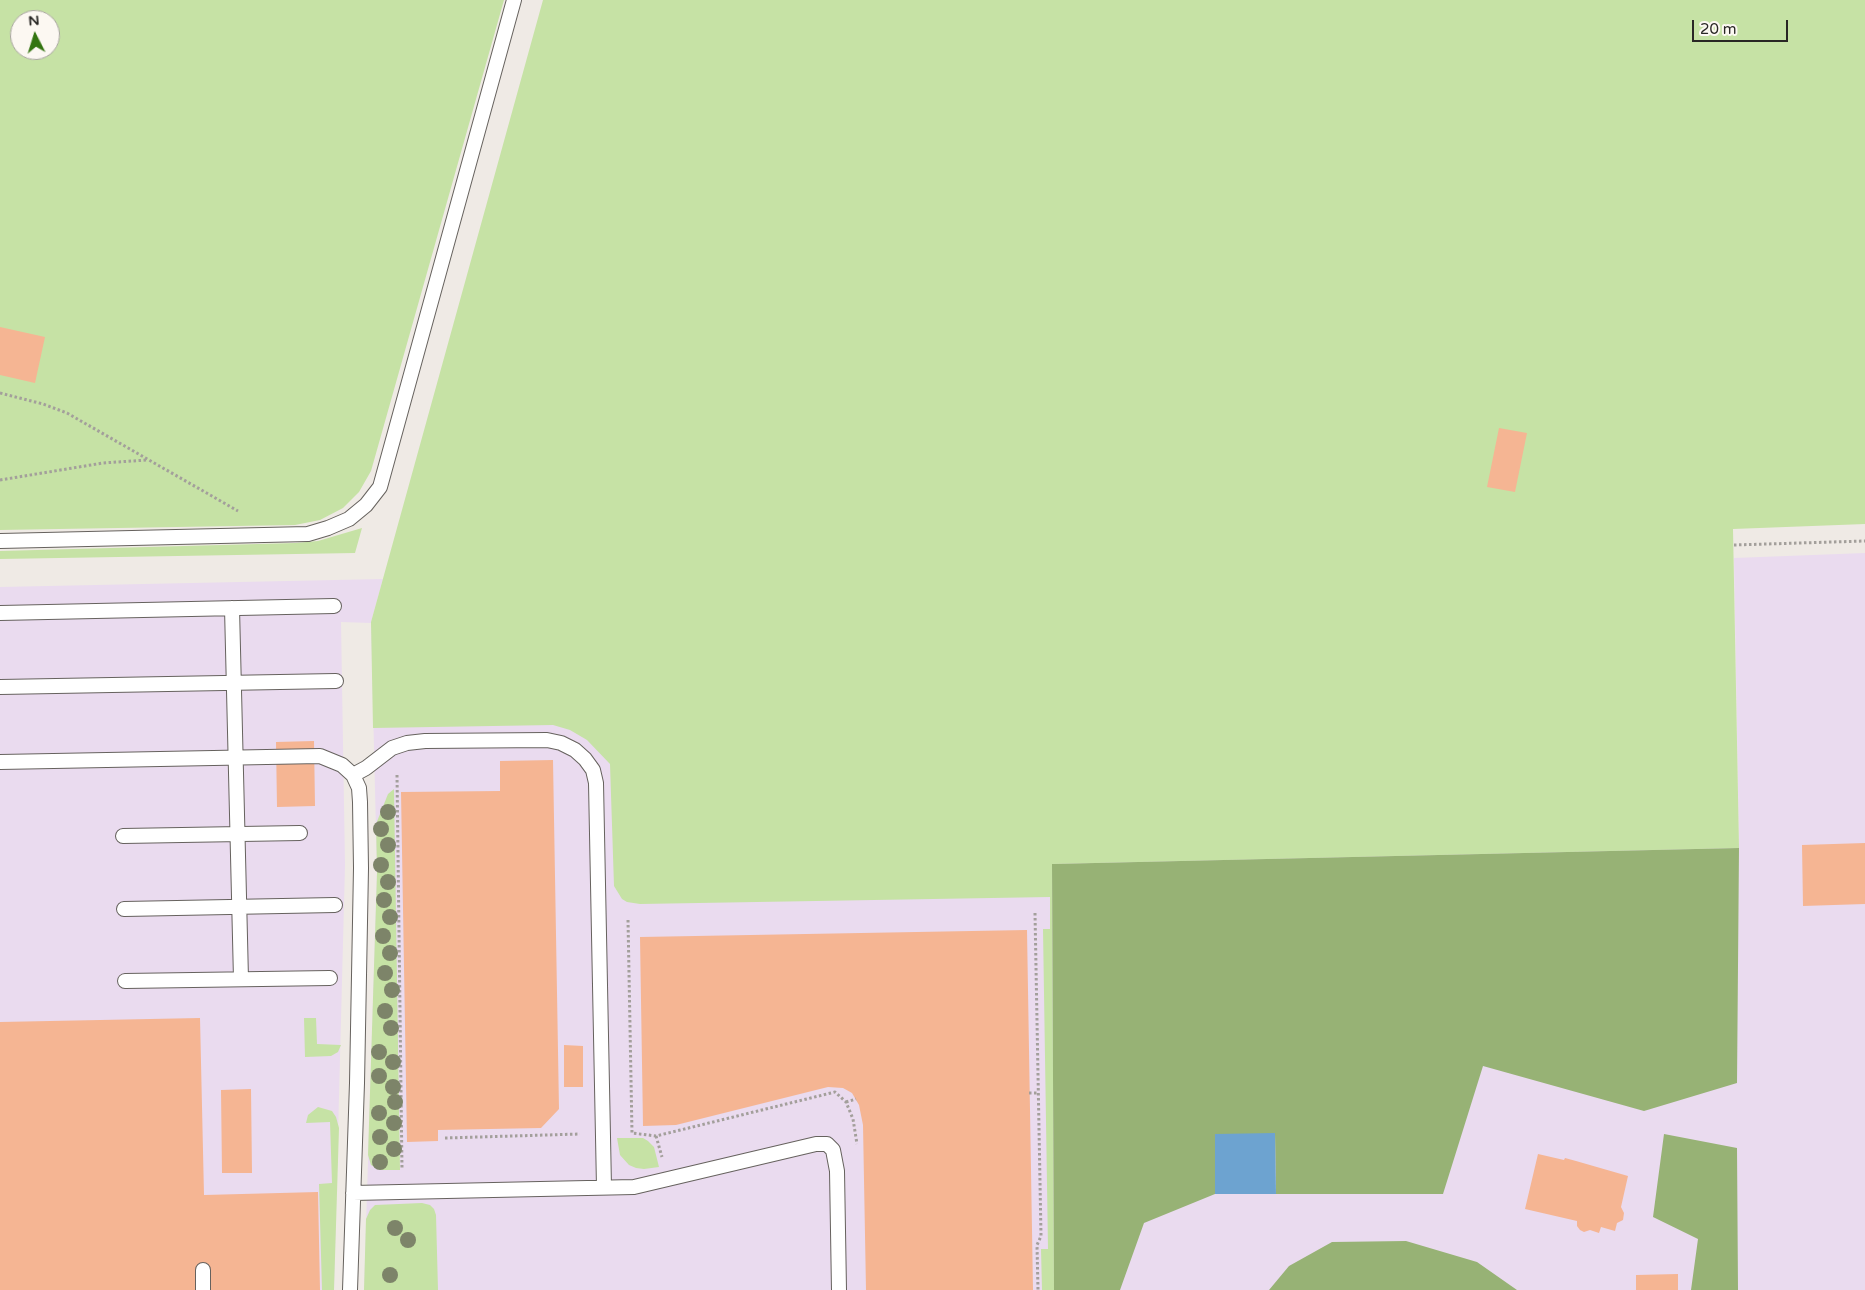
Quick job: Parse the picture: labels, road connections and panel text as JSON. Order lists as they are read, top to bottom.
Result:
{
  "scale_bar": "20 m",
  "north": "top"
}
